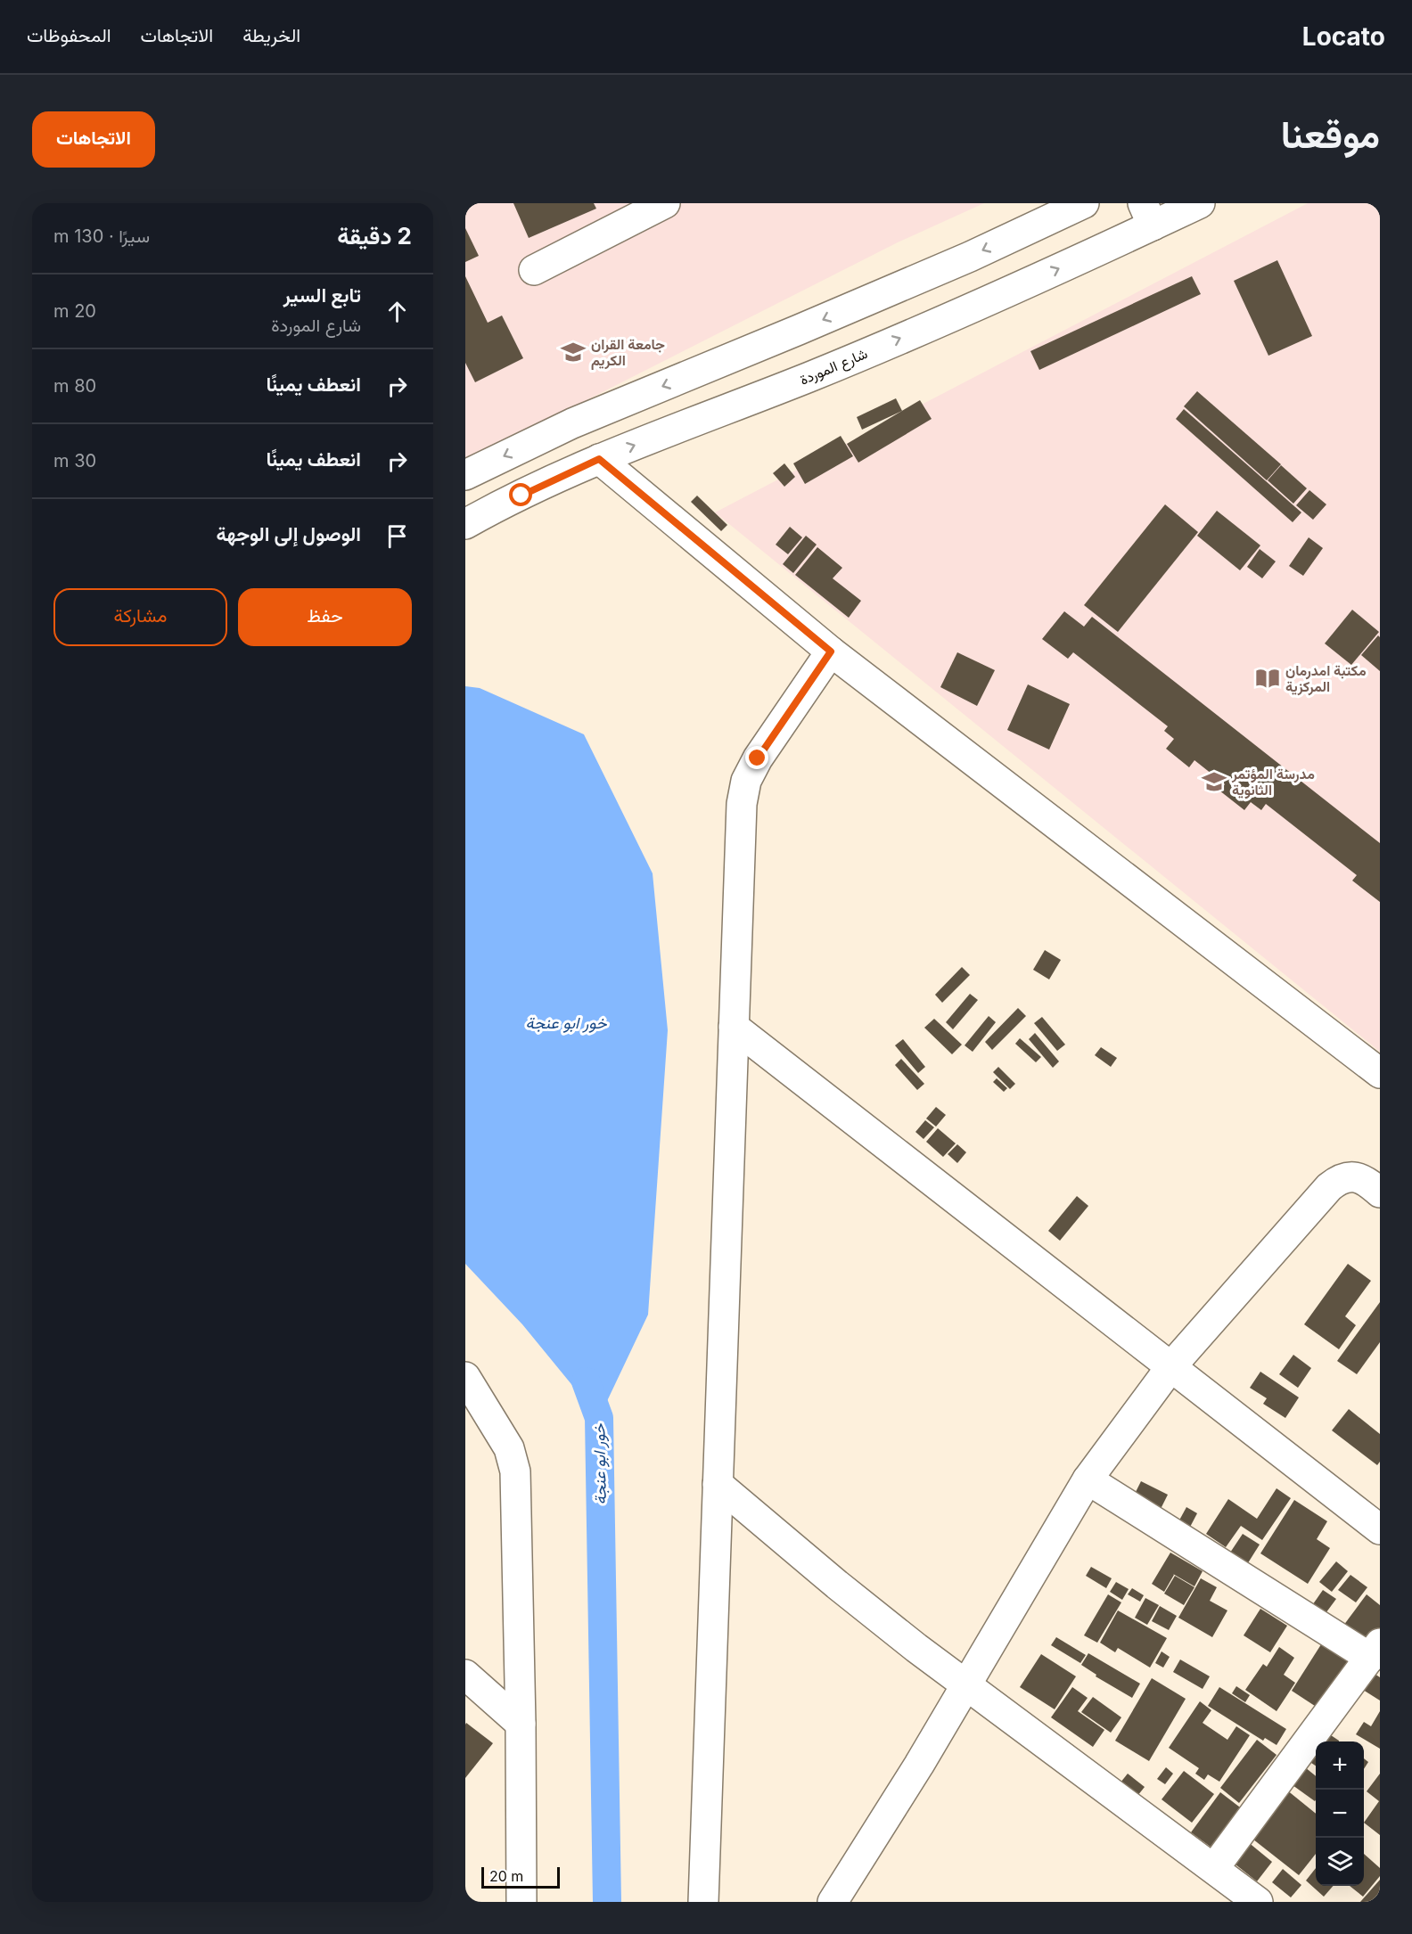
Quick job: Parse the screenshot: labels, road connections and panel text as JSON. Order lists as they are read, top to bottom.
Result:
{
  "streets": {
    "street": ["شارع الموردة"]
  },
  "water": ["خور ابو عنجة"],
  "places": {
    "school or university": ["جامعة القران الكريم", "مدرسة المؤتمر الثانوية"],
    "library": ["مكتبة امدرمان المركزية"]
  },
  "scale_bar": "20 m",
  "page": {
    "header": "Locato",
    "nav": ["الخريطة", "الاتجاهات", "المحفوظات"],
    "title": "موقعنا",
    "buttons": [
      "الاتجاهات",
      ["حفظ", "مشاركة"]
    ],
    "heading": ["2 دقيقة", "سيرًا · 130 m"],
    "list": [
      ["تابع السير", "شارع الموردة", "20 m"],
      ["انعطف يمينًا", "80 m"],
      ["انعطف يمينًا", "30 m"],
      "الوصول إلى الوجهة"
    ],
    "map_buttons": ["+", "−"],
    "scale": "20 m"
  }
}
